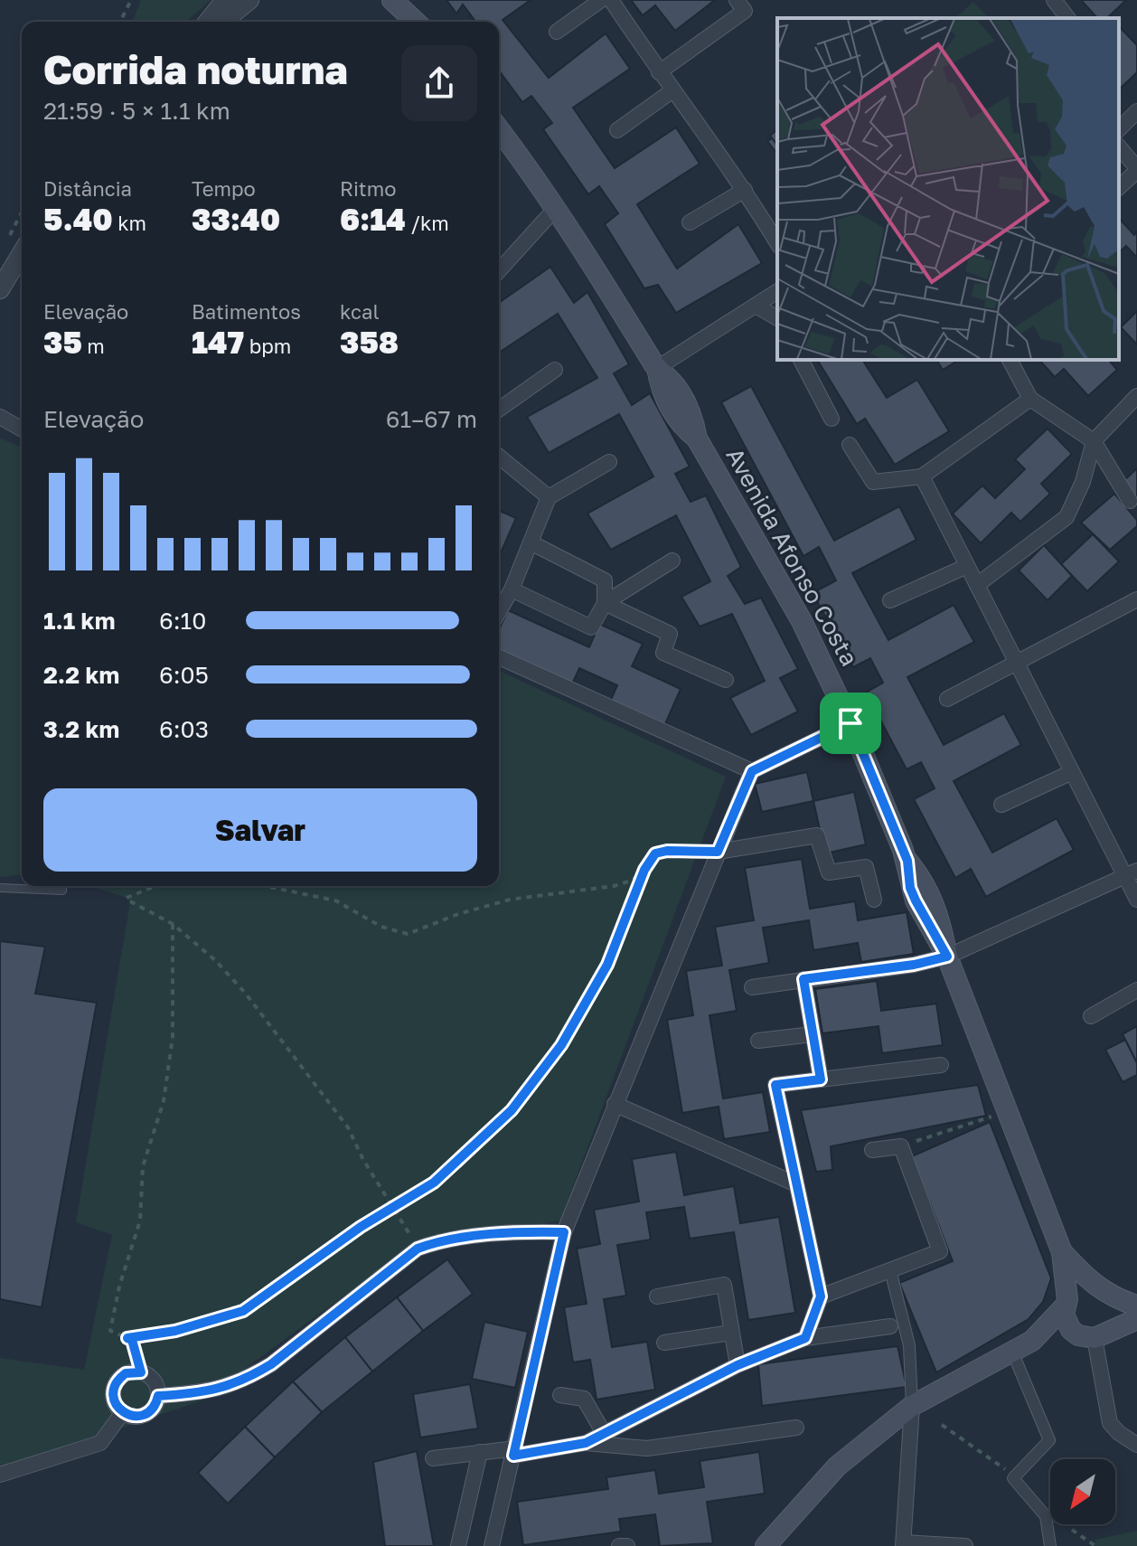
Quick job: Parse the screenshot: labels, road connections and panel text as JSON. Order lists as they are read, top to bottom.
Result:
{
  "streets": {
    "main road": ["Avenida Afonso Costa"]
  },
  "north": "bottom left",
  "page": {
    "heading": ["Corrida noturna", "21:59 · 5 × 1.1 km"],
    "stats": [
      ["Distância", "5.40 km"],
      ["Tempo", "33:40"],
      ["Ritmo", "6:14 /km"],
      ["Elevação", "35 m"],
      ["Batimentos", "147 bpm"],
      ["kcal", "358"]
    ],
    "chart": ["Elevação", "61–67 m"],
    "list": [
      {
        "name": "1.1 km",
        "note": "6:10"
      },
      {
        "name": "2.2 km",
        "note": "6:05"
      },
      {
        "name": "3.2 km",
        "note": "6:03"
      }
    ],
    "buttons": "Salvar"
  }
}
